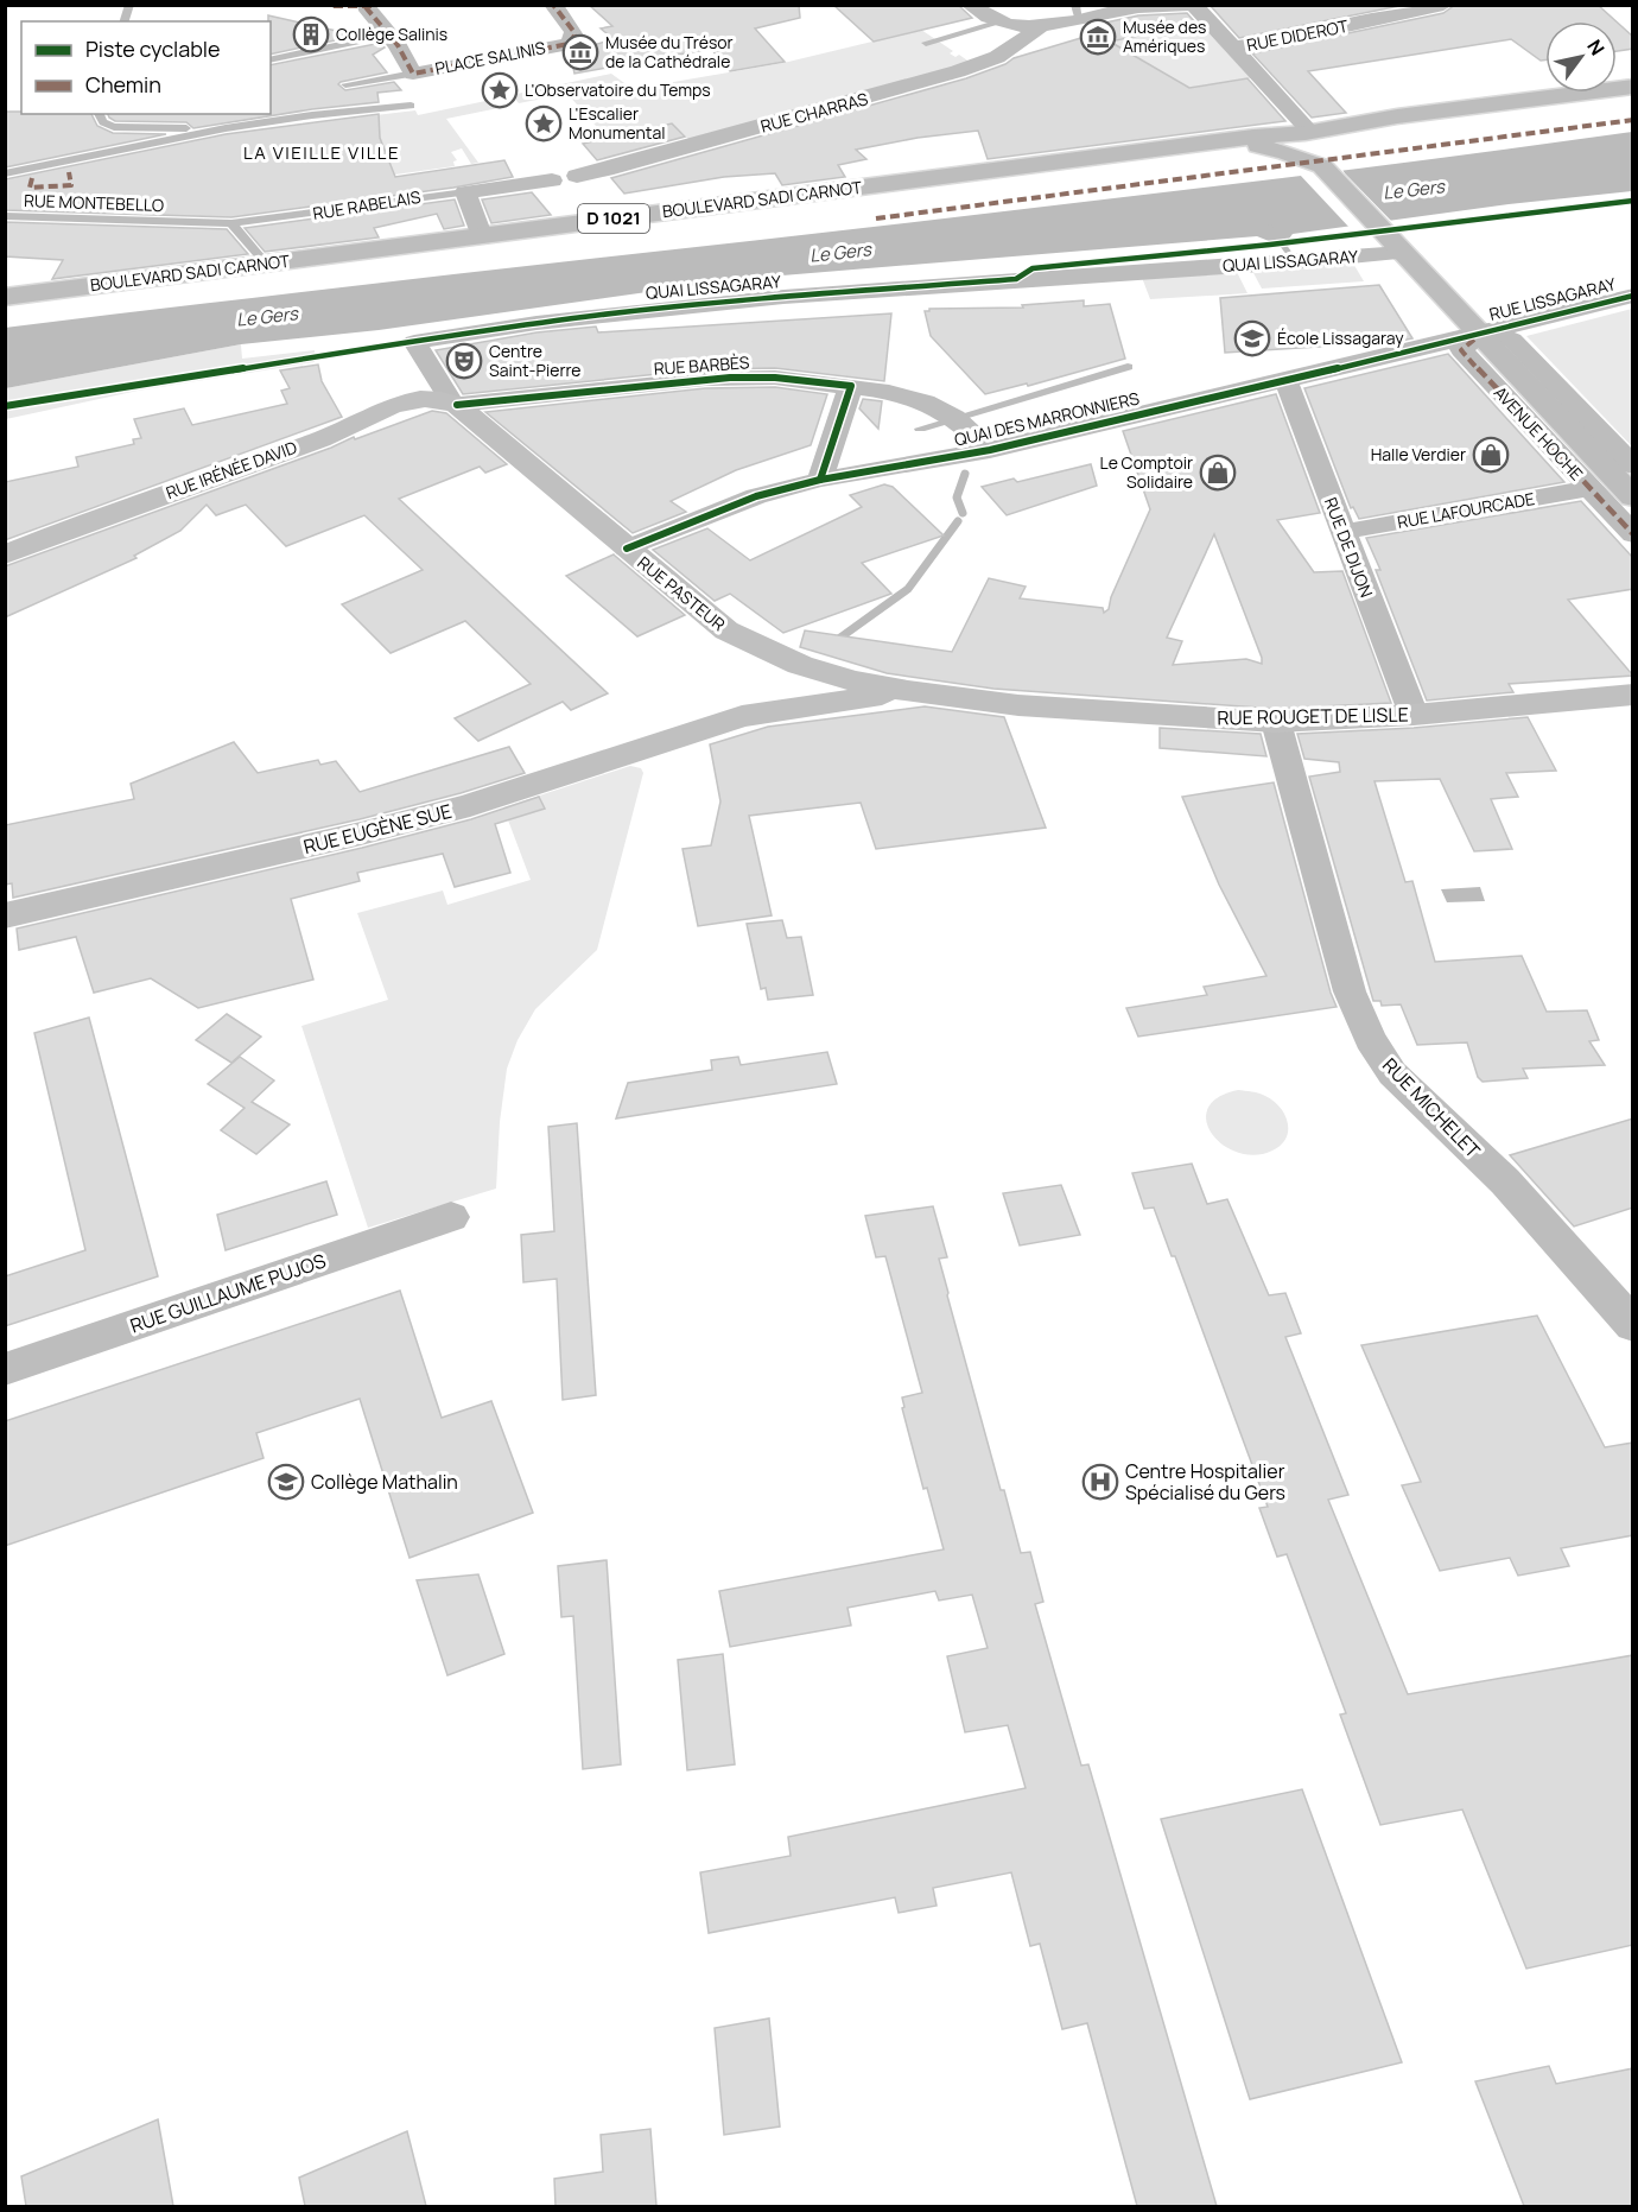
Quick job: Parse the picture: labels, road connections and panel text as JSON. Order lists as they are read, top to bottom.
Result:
{
  "streets": {
    "main road": [
      "BOULEVARD SADI CARNOT",
      "D 1021",
      "AVENUE HOCHE",
      "RUE IRÉNÉE DAVID",
      "RUE PASTEUR",
      "RUE ROUGET DE LISLE",
      "RUE EUGÈNE SUE"
    ],
    "street": [
      "RUE DIDEROT",
      "PLACE SALINIS",
      "RUE CHARRAS",
      "RUE RABELAIS",
      "QUAI LISSAGARAY",
      "RUE LISSAGARAY",
      "RUE BARBÈS",
      "QUAI DES MARRONNIERS",
      "RUE LAFOURCADE",
      "RUE DE DIJON",
      "RUE MICHELET",
      "RUE GUILLAUME PUJOS"
    ],
    "lane": ["RUE MONTEBELLO"]
  },
  "crossings": [
    ["BOULEVARD SADI CARNOT", "AVENUE HOCHE"],
    ["RUE MONTEBELLO", "RUE RABELAIS"],
    ["QUAI LISSAGARAY", "RUE BARBÈS"],
    ["QUAI LISSAGARAY", "AVENUE HOCHE"],
    ["QUAI LISSAGARAY", "RUE IRÉNÉE DAVID"],
    ["QUAI LISSAGARAY", "RUE PASTEUR"],
    ["RUE LISSAGARAY", "QUAI DES MARRONNIERS"],
    ["RUE LISSAGARAY", "AVENUE HOCHE"],
    ["RUE BARBÈS", "QUAI DES MARRONNIERS"],
    ["RUE BARBÈS", "RUE IRÉNÉE DAVID"],
    ["RUE BARBÈS", "RUE PASTEUR"],
    ["QUAI DES MARRONNIERS", "AVENUE HOCHE"],
    ["QUAI DES MARRONNIERS", "RUE DE DIJON"],
    ["QUAI DES MARRONNIERS", "RUE PASTEUR"],
    ["AVENUE HOCHE", "RUE LAFOURCADE"],
    ["RUE IRÉNÉE DAVID", "RUE PASTEUR"],
    ["RUE LAFOURCADE", "RUE DE DIJON"],
    ["RUE DE DIJON", "RUE ROUGET DE LISLE"],
    ["RUE PASTEUR", "RUE ROUGET DE LISLE"],
    ["RUE PASTEUR", "RUE EUGÈNE SUE"],
    ["RUE ROUGET DE LISLE", "RUE EUGÈNE SUE"],
    ["RUE ROUGET DE LISLE", "RUE MICHELET"]
  ],
  "districts": ["LA VIEILLE VILLE"],
  "water": ["Le Gers"],
  "places": {
    "building": ["Collège Salinis"],
    "museum": ["Musée des Amériques", "Musée du Trésor de la Cathédrale"],
    "place": ["L'Observatoire du Temps", "L'Escalier Monumental"],
    "school or university": ["École Lissagaray", "Collège Mathalin"],
    "theatre": ["Centre Saint-Pierre"],
    "shop": ["Halle Verdier", "Le Comptoir Solidaire"],
    "hospital": ["Centre Hospitalier Spécialisé du Gers"]
  },
  "legend": ["Piste cyclable", "Chemin"],
  "north": "top right"
}
